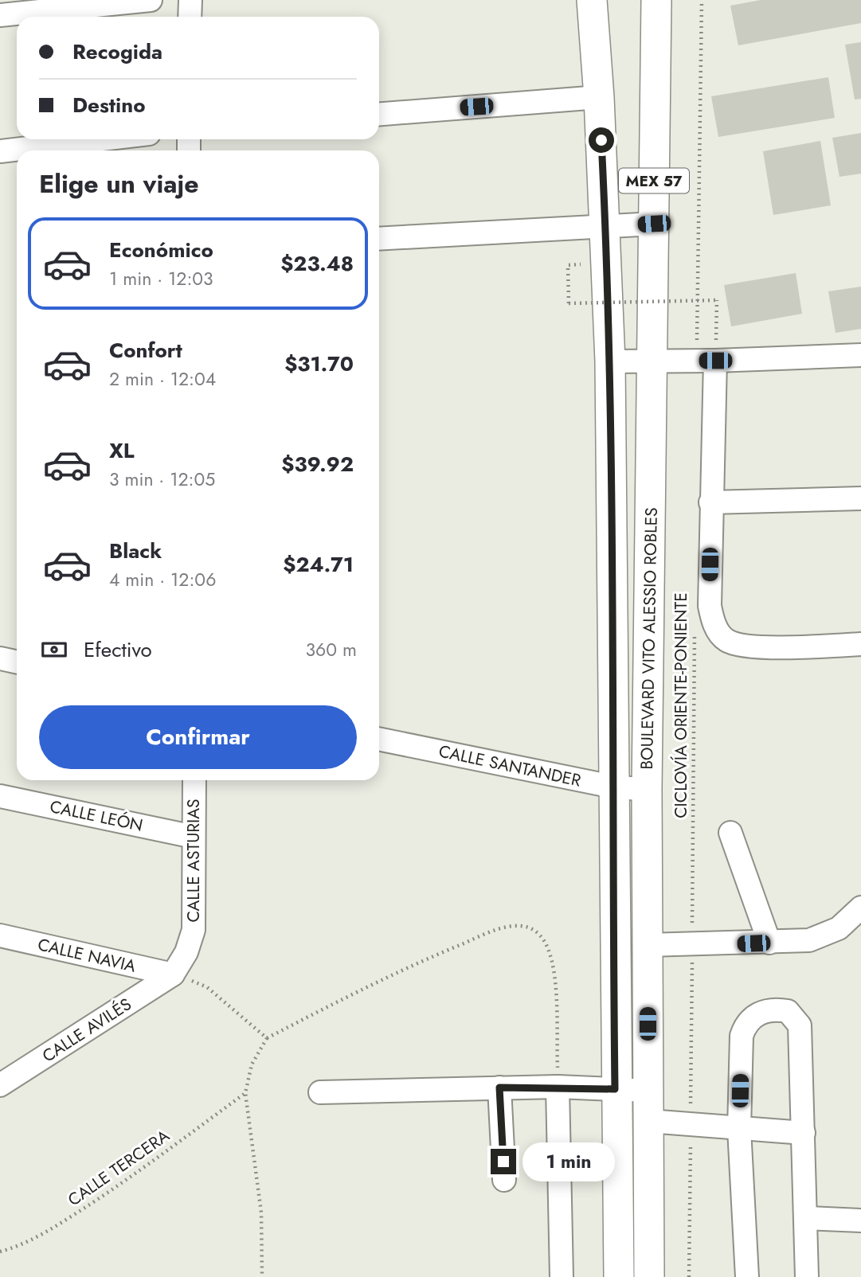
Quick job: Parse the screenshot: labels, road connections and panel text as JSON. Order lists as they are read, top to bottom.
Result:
{
  "streets": {
    "main road": ["MEX 57", "BOULEVARD VITO ALESSIO ROBLES"],
    "street": [
      "CALLE SANTANDER",
      "CALLE LEÓN",
      "CALLE ASTURIAS",
      "CALLE NAVIA",
      "CALLE AVILÉS"
    ],
    "path": ["CICLOVÍA ORIENTE-PONIENTE", "CALLE TERCERA"]
  },
  "crossings": [
    ["BOULEVARD VITO ALESSIO ROBLES", "CALLE SANTANDER"],
    ["CALLE LEÓN", "CALLE ASTURIAS"],
    ["CALLE ASTURIAS", "CALLE NAVIA"],
    ["CALLE ASTURIAS", "CALLE AVILÉS"],
    ["CALLE NAVIA", "CALLE AVILÉS"]
  ],
  "page": {
    "banner": ["Recogida", "Destino"],
    "heading": "Elige un viaje",
    "list": [
      {
        "name": "Económico",
        "note": "1 min · 12:03",
        "value": "$23.48"
      },
      {
        "name": "Confort",
        "note": "2 min · 12:04",
        "value": "$31.70"
      },
      {
        "name": "XL",
        "note": "3 min · 12:05",
        "value": "$39.92"
      },
      {
        "name": "Black",
        "note": "4 min · 12:06",
        "value": "$24.71"
      }
    ],
    "pay": ["Efectivo", "360 m"],
    "buttons": "Confirmar",
    "bubble": "1 min"
  }
}
